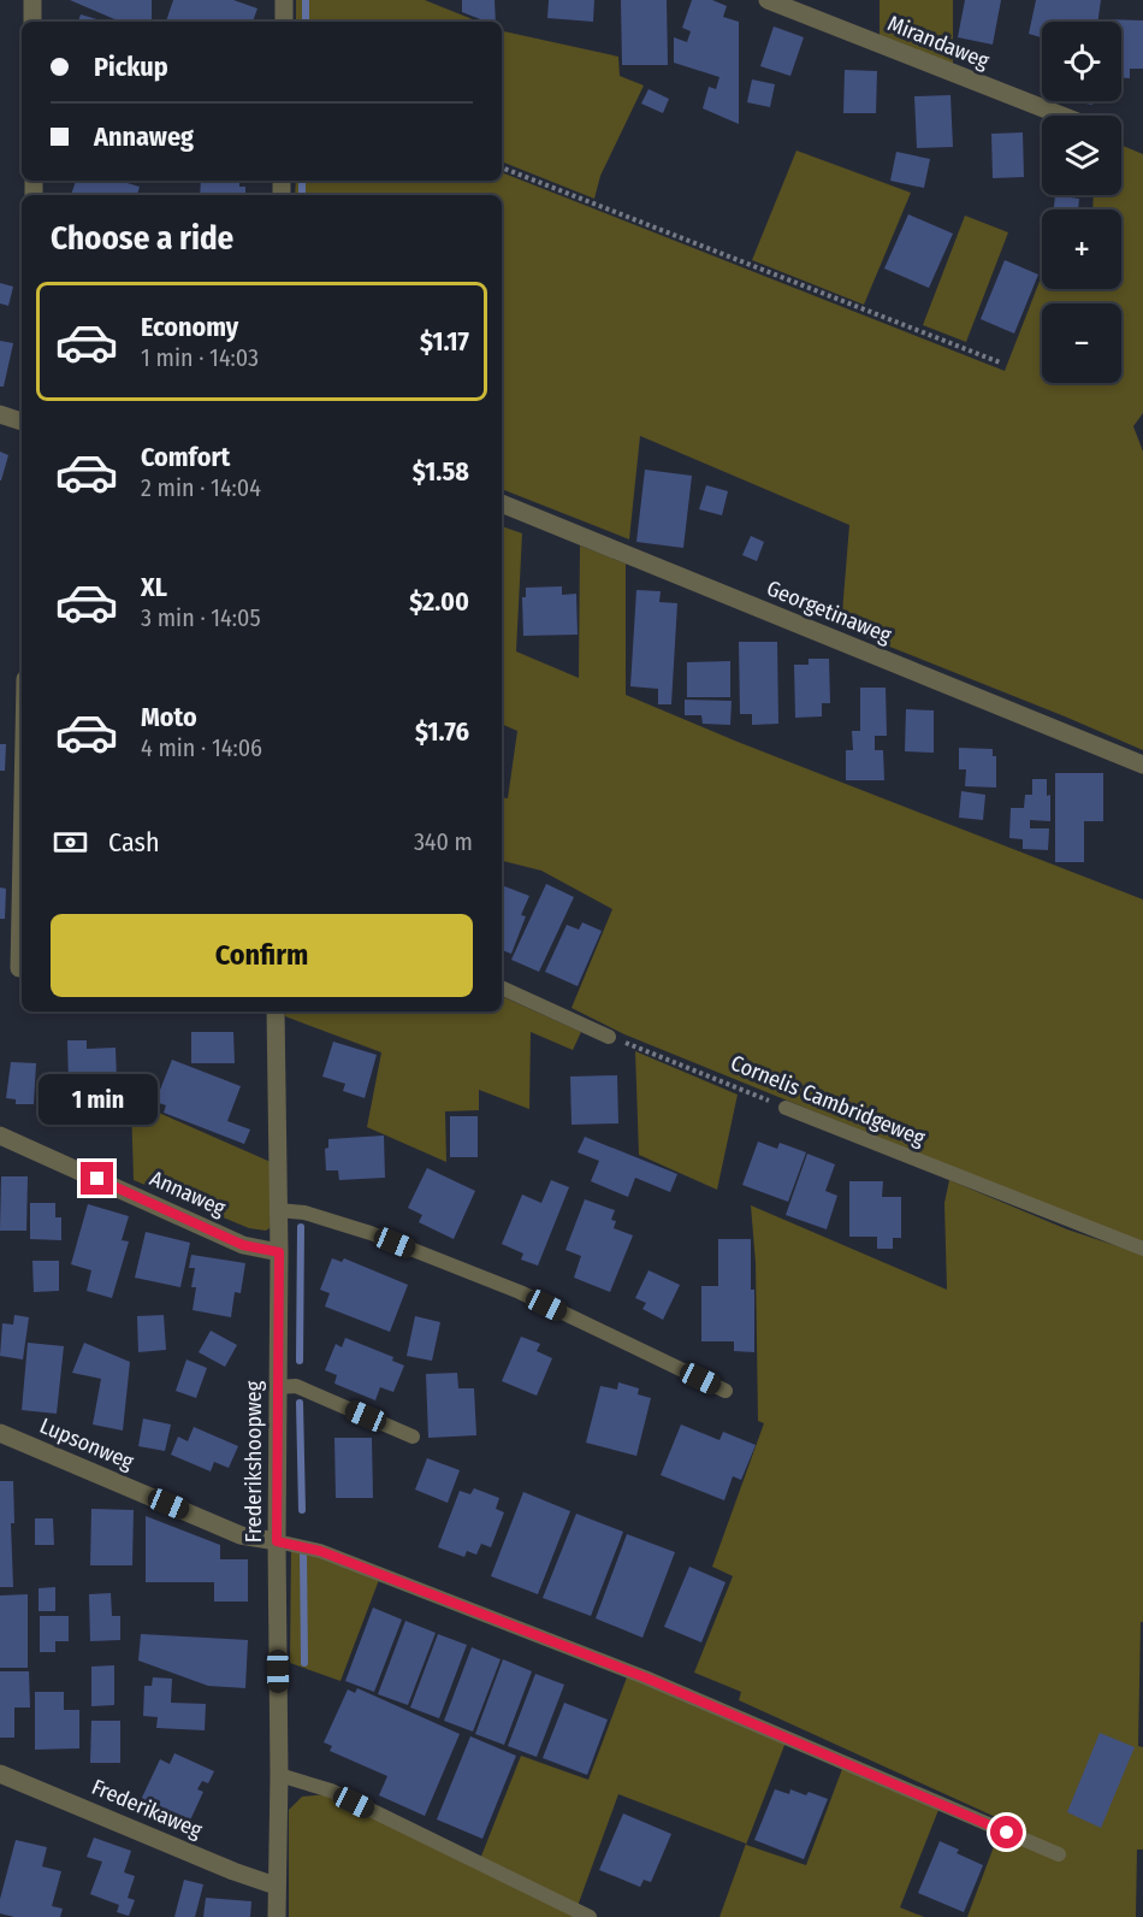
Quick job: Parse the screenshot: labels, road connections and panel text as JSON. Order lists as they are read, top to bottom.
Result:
{
  "streets": {
    "street": [
      "Mirandaweg",
      "Georgetinaweg",
      "Annaweg",
      "Lupsonweg",
      "Frederikshoopweg",
      "Frederikaweg"
    ],
    "lane": ["Cornelis Cambridgeweg"]
  },
  "crossings": [
    ["Annaweg", "Frederikshoopweg"],
    ["Lupsonweg", "Frederikshoopweg"],
    ["Frederikshoopweg", "Frederikaweg"]
  ],
  "page": {
    "map_buttons": ["+", "−"],
    "banner": ["Pickup", "Annaweg"],
    "heading": "Choose a ride",
    "list": [
      {
        "name": "Economy",
        "note": "1 min · 14:03",
        "value": "$1.17"
      },
      {
        "name": "Comfort",
        "note": "2 min · 14:04",
        "value": "$1.58"
      },
      {
        "name": "XL",
        "note": "3 min · 14:05",
        "value": "$2.00"
      },
      {
        "name": "Moto",
        "note": "4 min · 14:06",
        "value": "$1.76"
      }
    ],
    "pay": ["Cash", "340 m"],
    "buttons": "Confirm",
    "bubble": "1 min"
  }
}
